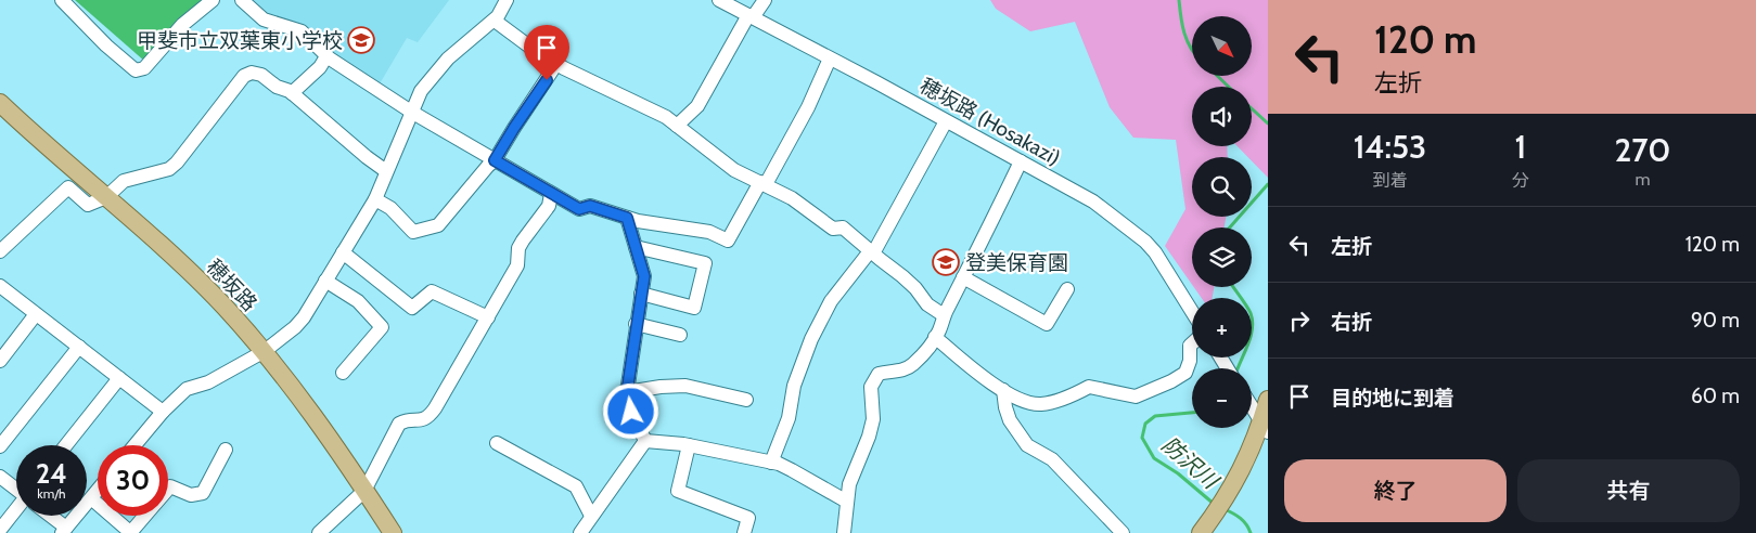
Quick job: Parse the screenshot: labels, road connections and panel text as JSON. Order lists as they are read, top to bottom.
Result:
{
  "streets": {
    "main road": ["穂坂路"],
    "street": ["穂坂路 (Hosakazi)"]
  },
  "water": ["防沢川"],
  "places": {
    "school or university": ["甲斐市立双葉東小学校", "登美保育園"]
  },
  "north": "bottom right",
  "page": {
    "turn": ["120 m", "左折"],
    "map_buttons": ["+", "−"],
    "eta": [
      "14:53",
      "到着",
      "1",
      "分",
      "270",
      "m"
    ],
    "list": [
      {
        "name": "左折",
        "value": "120 m"
      },
      {
        "name": "右折",
        "value": "90 m"
      },
      {
        "name": "目的地に到着",
        "value": "60 m"
      }
    ],
    "speed": "24 km/h",
    "limit": "30",
    "buttons": ["終了", "共有"]
  }
}
